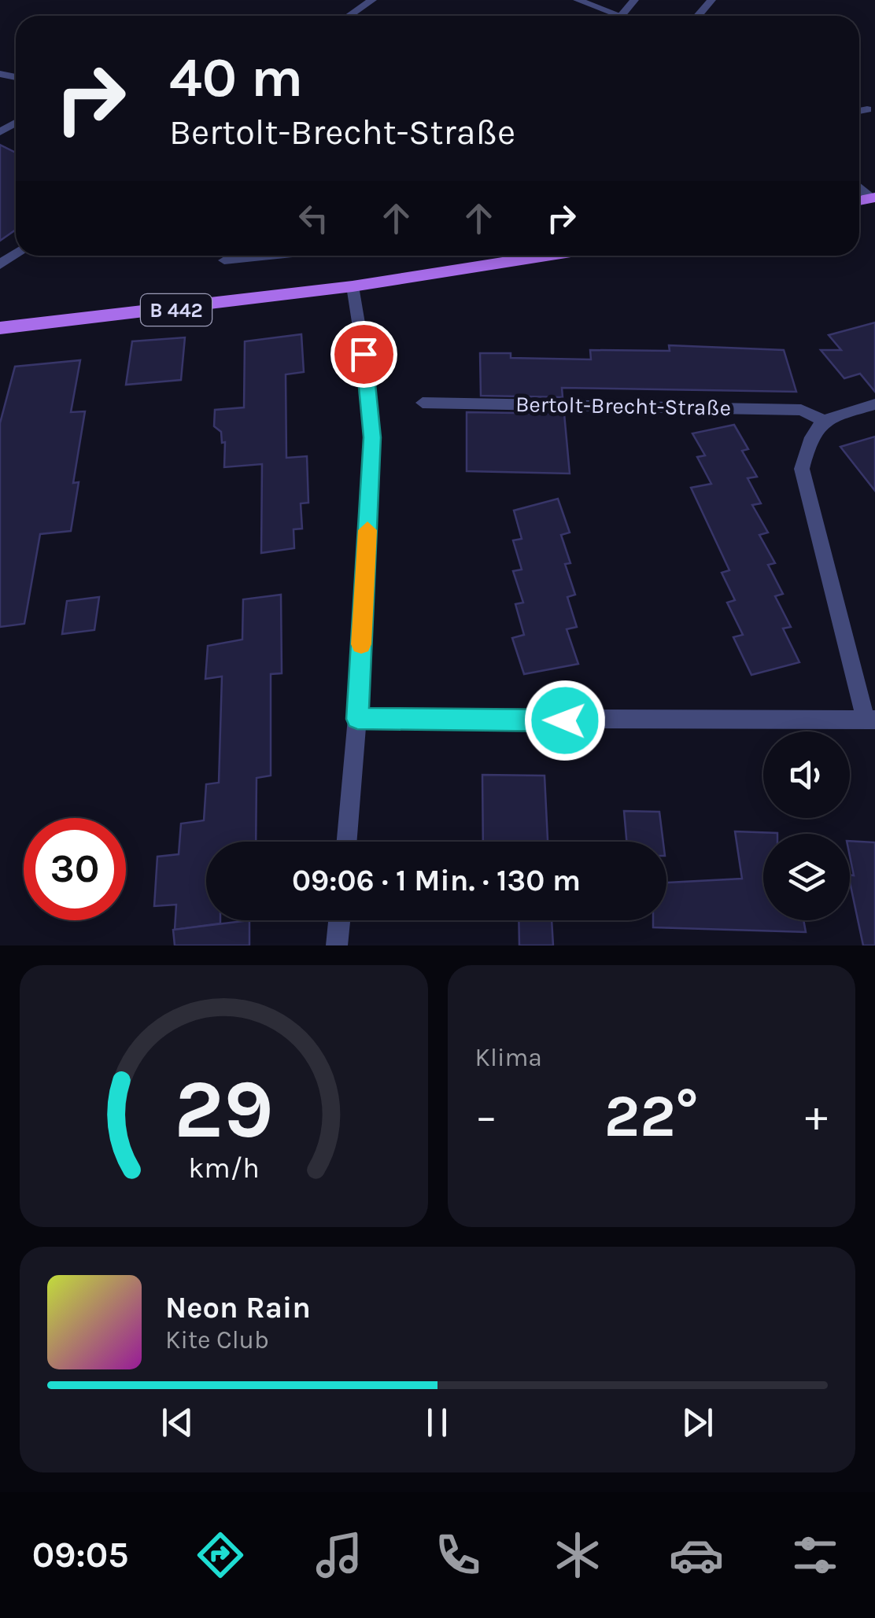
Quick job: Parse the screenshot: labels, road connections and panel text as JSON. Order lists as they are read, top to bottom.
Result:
{
  "streets": {
    "main road": ["B 442"],
    "street": ["Bertolt-Brecht-Straße"]
  },
  "page": {
    "turn": ["40 m", "Bertolt-Brecht-Straße"],
    "limit": "30",
    "trip": "09:06 · 1 Min. · 130 m",
    "tile": "Klima",
    "heat": ["−", "22°", "+"],
    "song": ["Neon Rain", "Kite Club"],
    "tabs": "09:05",
    "gauge": ["29", "km/h"]
  }
}
